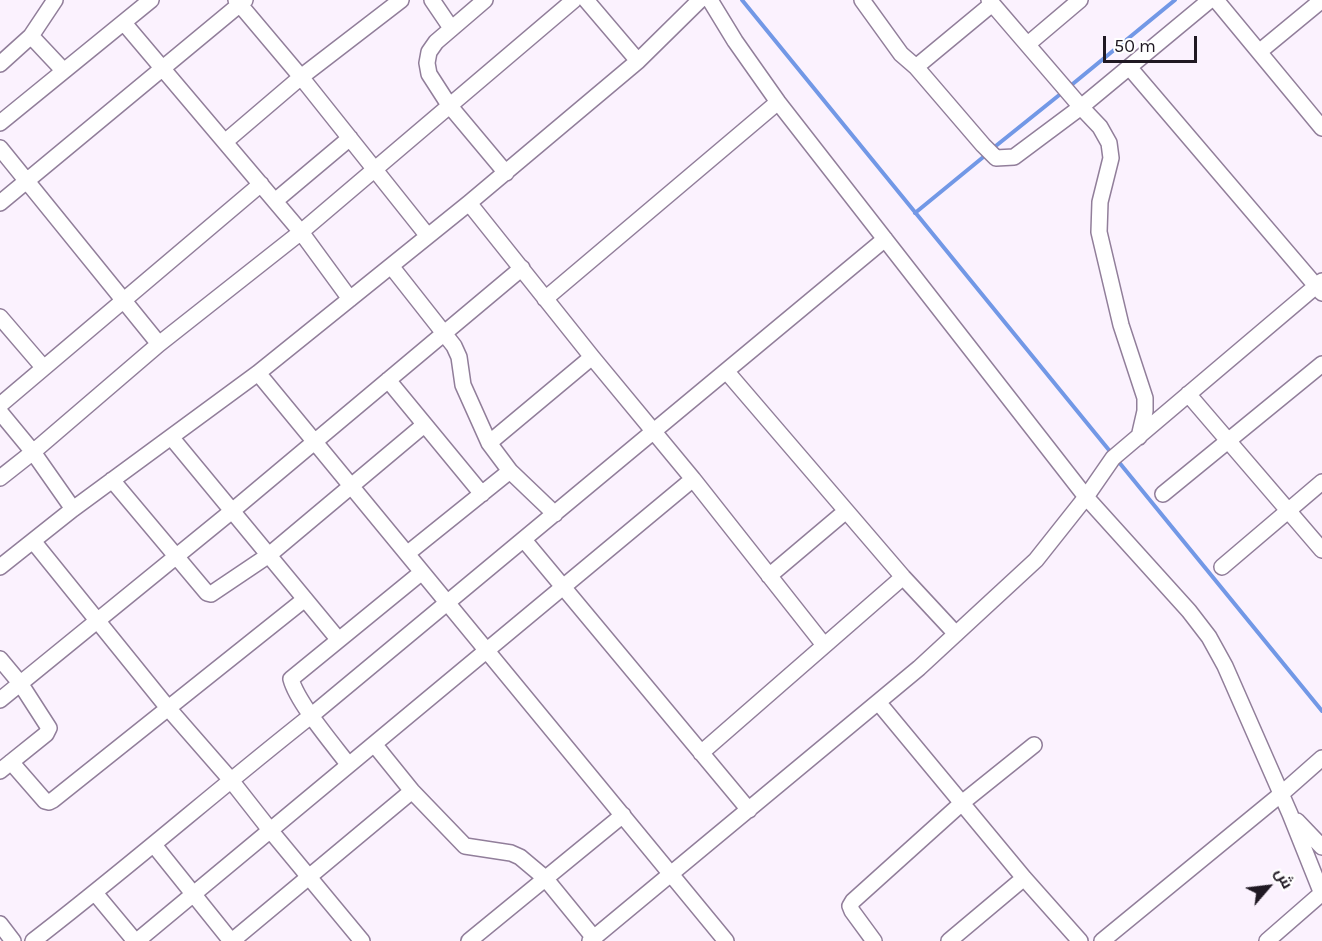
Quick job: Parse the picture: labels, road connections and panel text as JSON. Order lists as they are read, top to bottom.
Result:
{
  "scale_bar": "50 m",
  "north": "top right"
}
